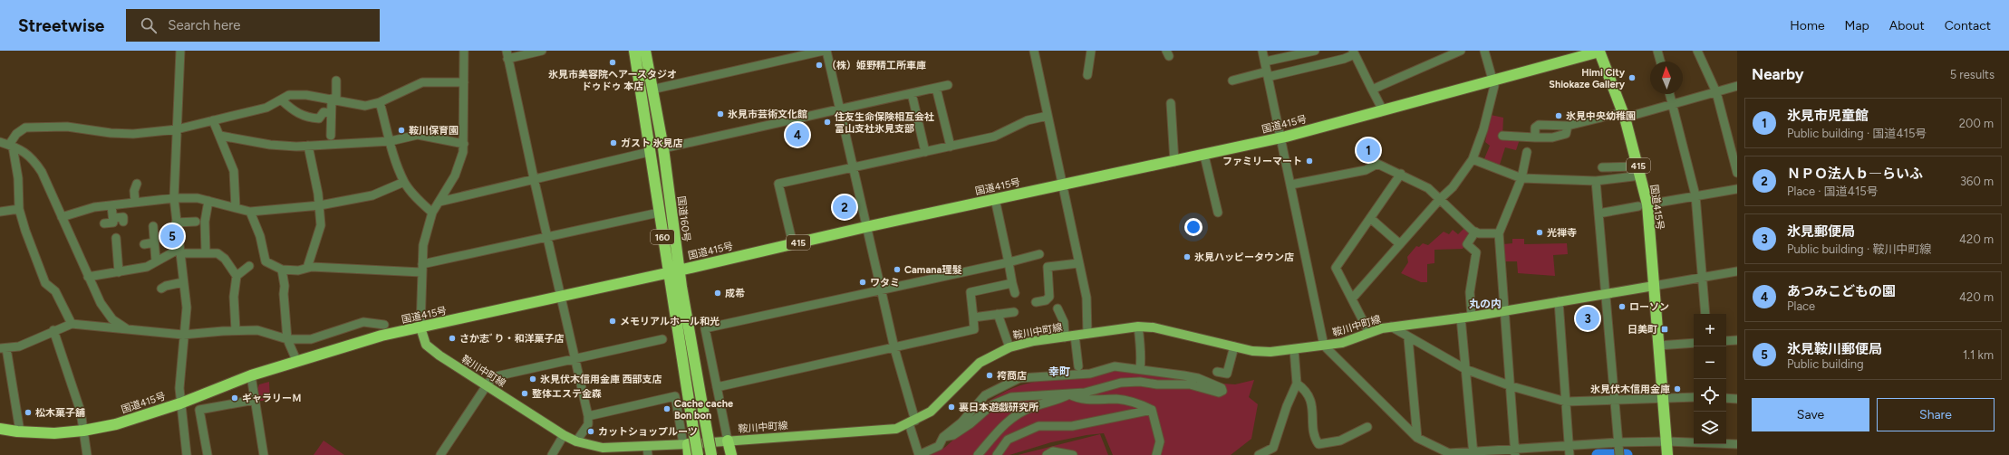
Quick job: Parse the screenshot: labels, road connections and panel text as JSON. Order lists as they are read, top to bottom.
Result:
{
  "streets": {
    "highway": [
      "国道415号",
      "415",
      "国道160号",
      "160"
    ],
    "main road": ["鞍川中町線"]
  },
  "crossings": [
    ["国道415号", "国道160号"],
    ["国道415号", "160"],
    ["国道415号", "鞍川中町線"]
  ],
  "districts": ["丸の内", "幸町"],
  "places": {
    "other": [
      "氷見市美容院ヘアースタジオ ドゥドゥ 本店",
      "（株）姫野精工所車庫",
      "Himi City Shiokaze Gallery",
      "氷見市芸術文化館",
      "氷見中央幼稚園",
      "住友生命保険相互会社 富山支社氷見支部",
      "鞍川保育園",
      "ガスト 氷見店",
      "ファミリーマート",
      "光禅寺",
      "氷見ハッピータウン店",
      "Camana理髮",
      "ワタミ",
      "成希",
      "ローソン",
      "メモリアルホール和光",
      "さか志ﾞり・和洋菓子店",
      "袴商店",
      "氷見伏木信用金庫 西部支店",
      "氷見伏木信用金庫",
      "整体エステ金森",
      "ギャラリーＭ",
      "裏日本遊戯研究所",
      "Cache cache Bon bon",
      "松木菓子舗",
      "カットショップルーツ"
    ],
    "transit": ["日美町"]
  },
  "north": "top",
  "page": {
    "header": "Streetwise",
    "search": "Search here",
    "nav": [
      "Home",
      "Map",
      "About",
      "Contact"
    ],
    "heading": ["Nearby", "5 results"],
    "list": [
      {
        "mark": "1",
        "name": "氷見市児童館",
        "note": "Public building · 国道415号",
        "value": "200 m"
      },
      {
        "mark": "2",
        "name": "ＮＰＯ法人ｂ―らいふ",
        "note": "Place · 国道415号",
        "value": "360 m"
      },
      {
        "mark": "3",
        "name": "氷見郵便局",
        "note": "Public building · 鞍川中町線",
        "value": "420 m"
      },
      {
        "mark": "4",
        "name": "あつみこどもの園",
        "note": "Place",
        "value": "420 m"
      },
      {
        "mark": "5",
        "name": "氷見鞍川郵便局",
        "note": "Public building",
        "value": "1.1 km"
      }
    ],
    "pins": [
      "4",
      "1",
      "2",
      "5",
      "3"
    ],
    "map_buttons": ["+", "−"],
    "buttons": ["Save", "Share"]
  }
}
